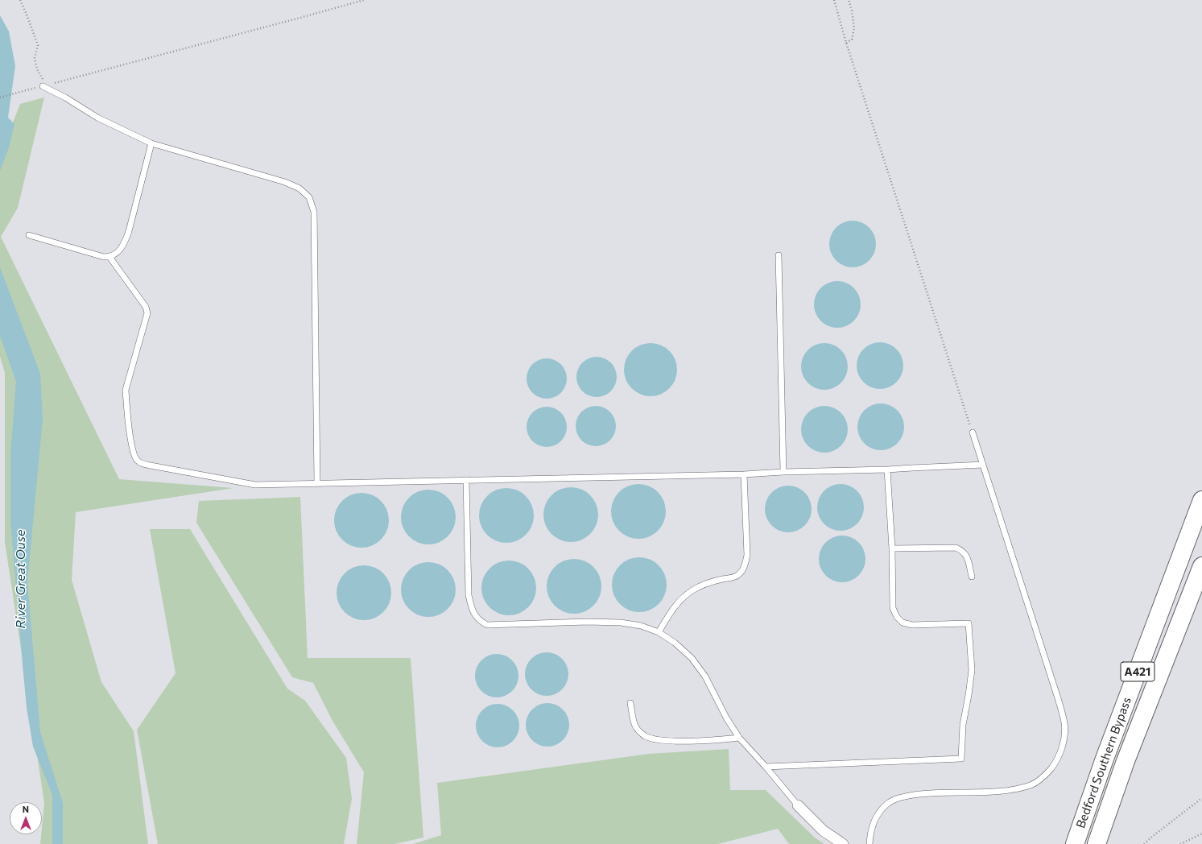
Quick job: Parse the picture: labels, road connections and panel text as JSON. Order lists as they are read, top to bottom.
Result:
{
  "streets": {
    "highway": ["A421", "Bedford Southern Bypass"]
  },
  "water": ["River Great Ouse"],
  "north": "top"
}
